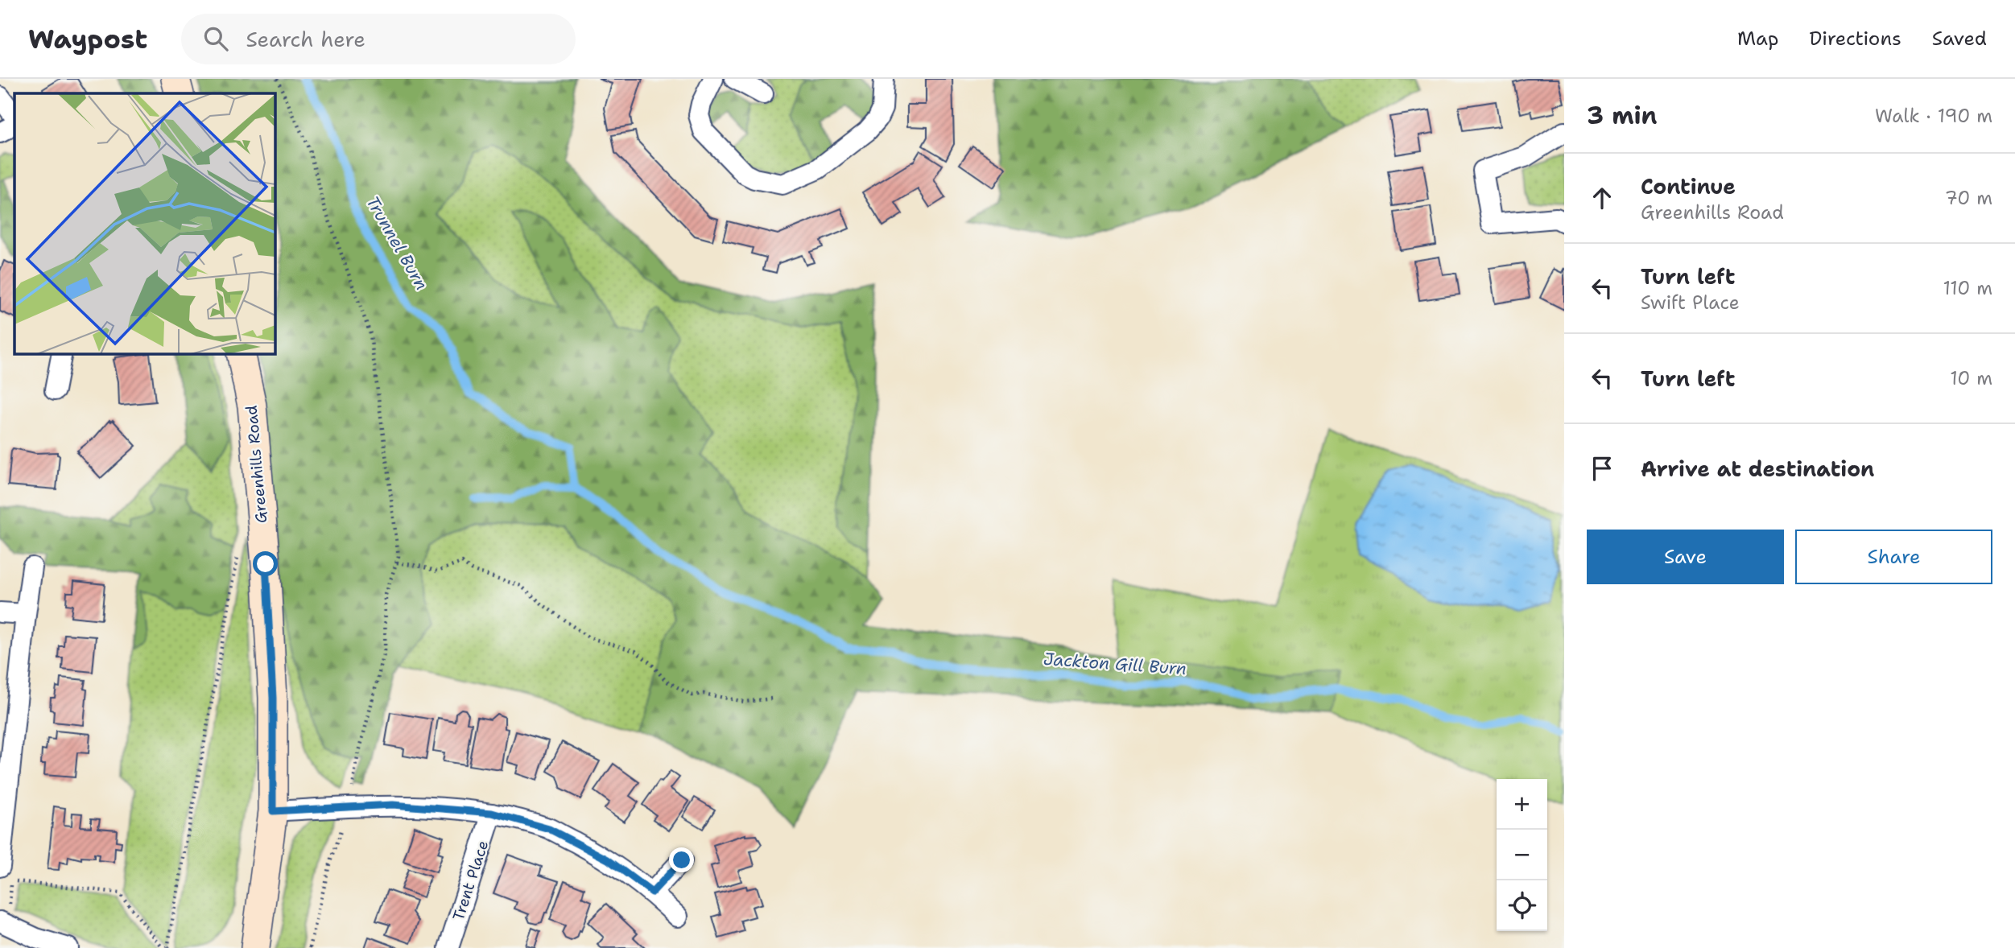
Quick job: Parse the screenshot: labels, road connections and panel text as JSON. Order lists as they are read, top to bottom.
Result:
{
  "streets": {
    "street": ["Greenhills Road", "Trent Place"]
  },
  "water": ["Trunnel Burn", "Jackton Gill Burn"],
  "page": {
    "header": "Waypost",
    "search": "Search here",
    "nav": ["Map", "Directions", "Saved"],
    "heading": ["3 min", "Walk · 190 m"],
    "list": [
      ["Continue", "Greenhills Road", "70 m"],
      ["Turn left", "Swift Place", "110 m"],
      ["Turn left", "10 m"],
      "Arrive at destination"
    ],
    "buttons": ["Save", "Share"],
    "map_buttons": ["+", "−"]
  }
}
